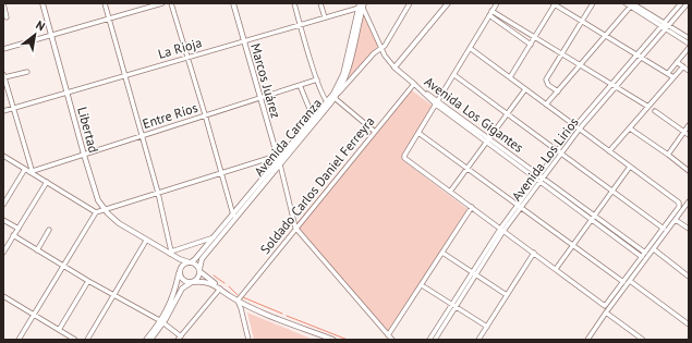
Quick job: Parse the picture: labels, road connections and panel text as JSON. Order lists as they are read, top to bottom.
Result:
{
  "streets": {
    "main road": ["Marcos Juárez", "Libertad", "Avenida Carranza"],
    "street": [
      "La Rioja",
      "Avenida Los Gigantes",
      "Entre Ríos",
      "Avenida Los Lirios",
      "Soldado Carlos Daniel Ferreyra"
    ]
  },
  "crossings": [
    ["La Rioja", "Marcos Juárez"],
    ["La Rioja", "Libertad"],
    ["La Rioja", "Avenida Carranza"],
    ["Marcos Juárez", "Entre Ríos"],
    ["Marcos Juárez", "Avenida Carranza"],
    ["Avenida Los Gigantes", "Avenida Los Lirios"],
    ["Avenida Los Gigantes", "Soldado Carlos Daniel Ferreyra"],
    ["Entre Ríos", "Libertad"],
    ["Libertad", "Avenida Carranza"]
  ],
  "north": "top right"
}
